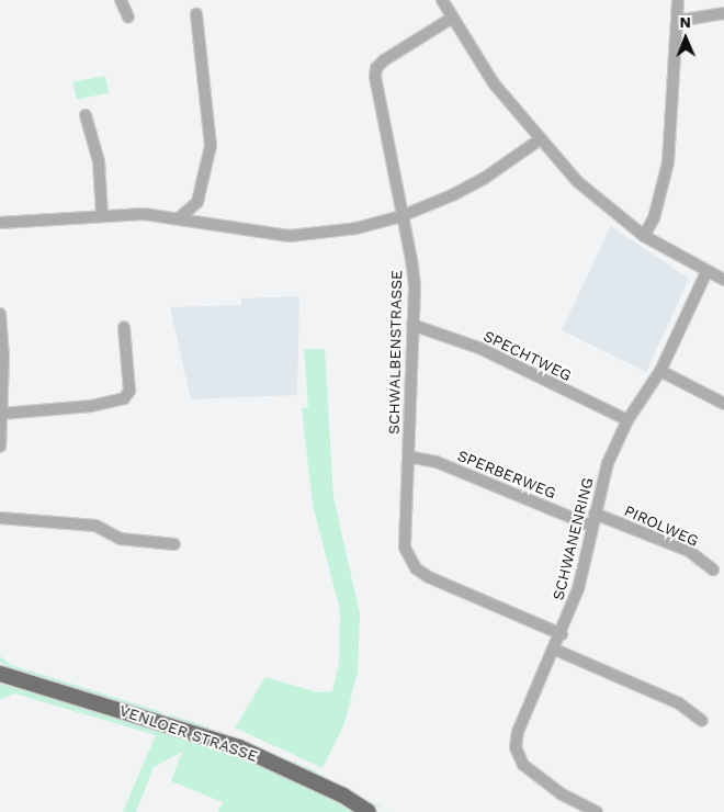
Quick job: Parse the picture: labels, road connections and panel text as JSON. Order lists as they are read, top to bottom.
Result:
{
  "streets": {
    "main road": ["VENLOER STRASSE"],
    "street": [
      "SCHWALBENSTRASSE",
      "SPECHTWEG",
      "SPERBERWEG",
      "PIROLWEG",
      "SCHWANENRING"
    ]
  },
  "crossings": [
    ["SCHWALBENSTRASSE", "SPECHTWEG"],
    ["SCHWALBENSTRASSE", "SPERBERWEG"],
    ["SCHWALBENSTRASSE", "SCHWANENRING"],
    ["SPECHTWEG", "SCHWANENRING"],
    ["SPERBERWEG", "SCHWANENRING"],
    ["PIROLWEG", "SCHWANENRING"]
  ],
  "north": "top"
}
